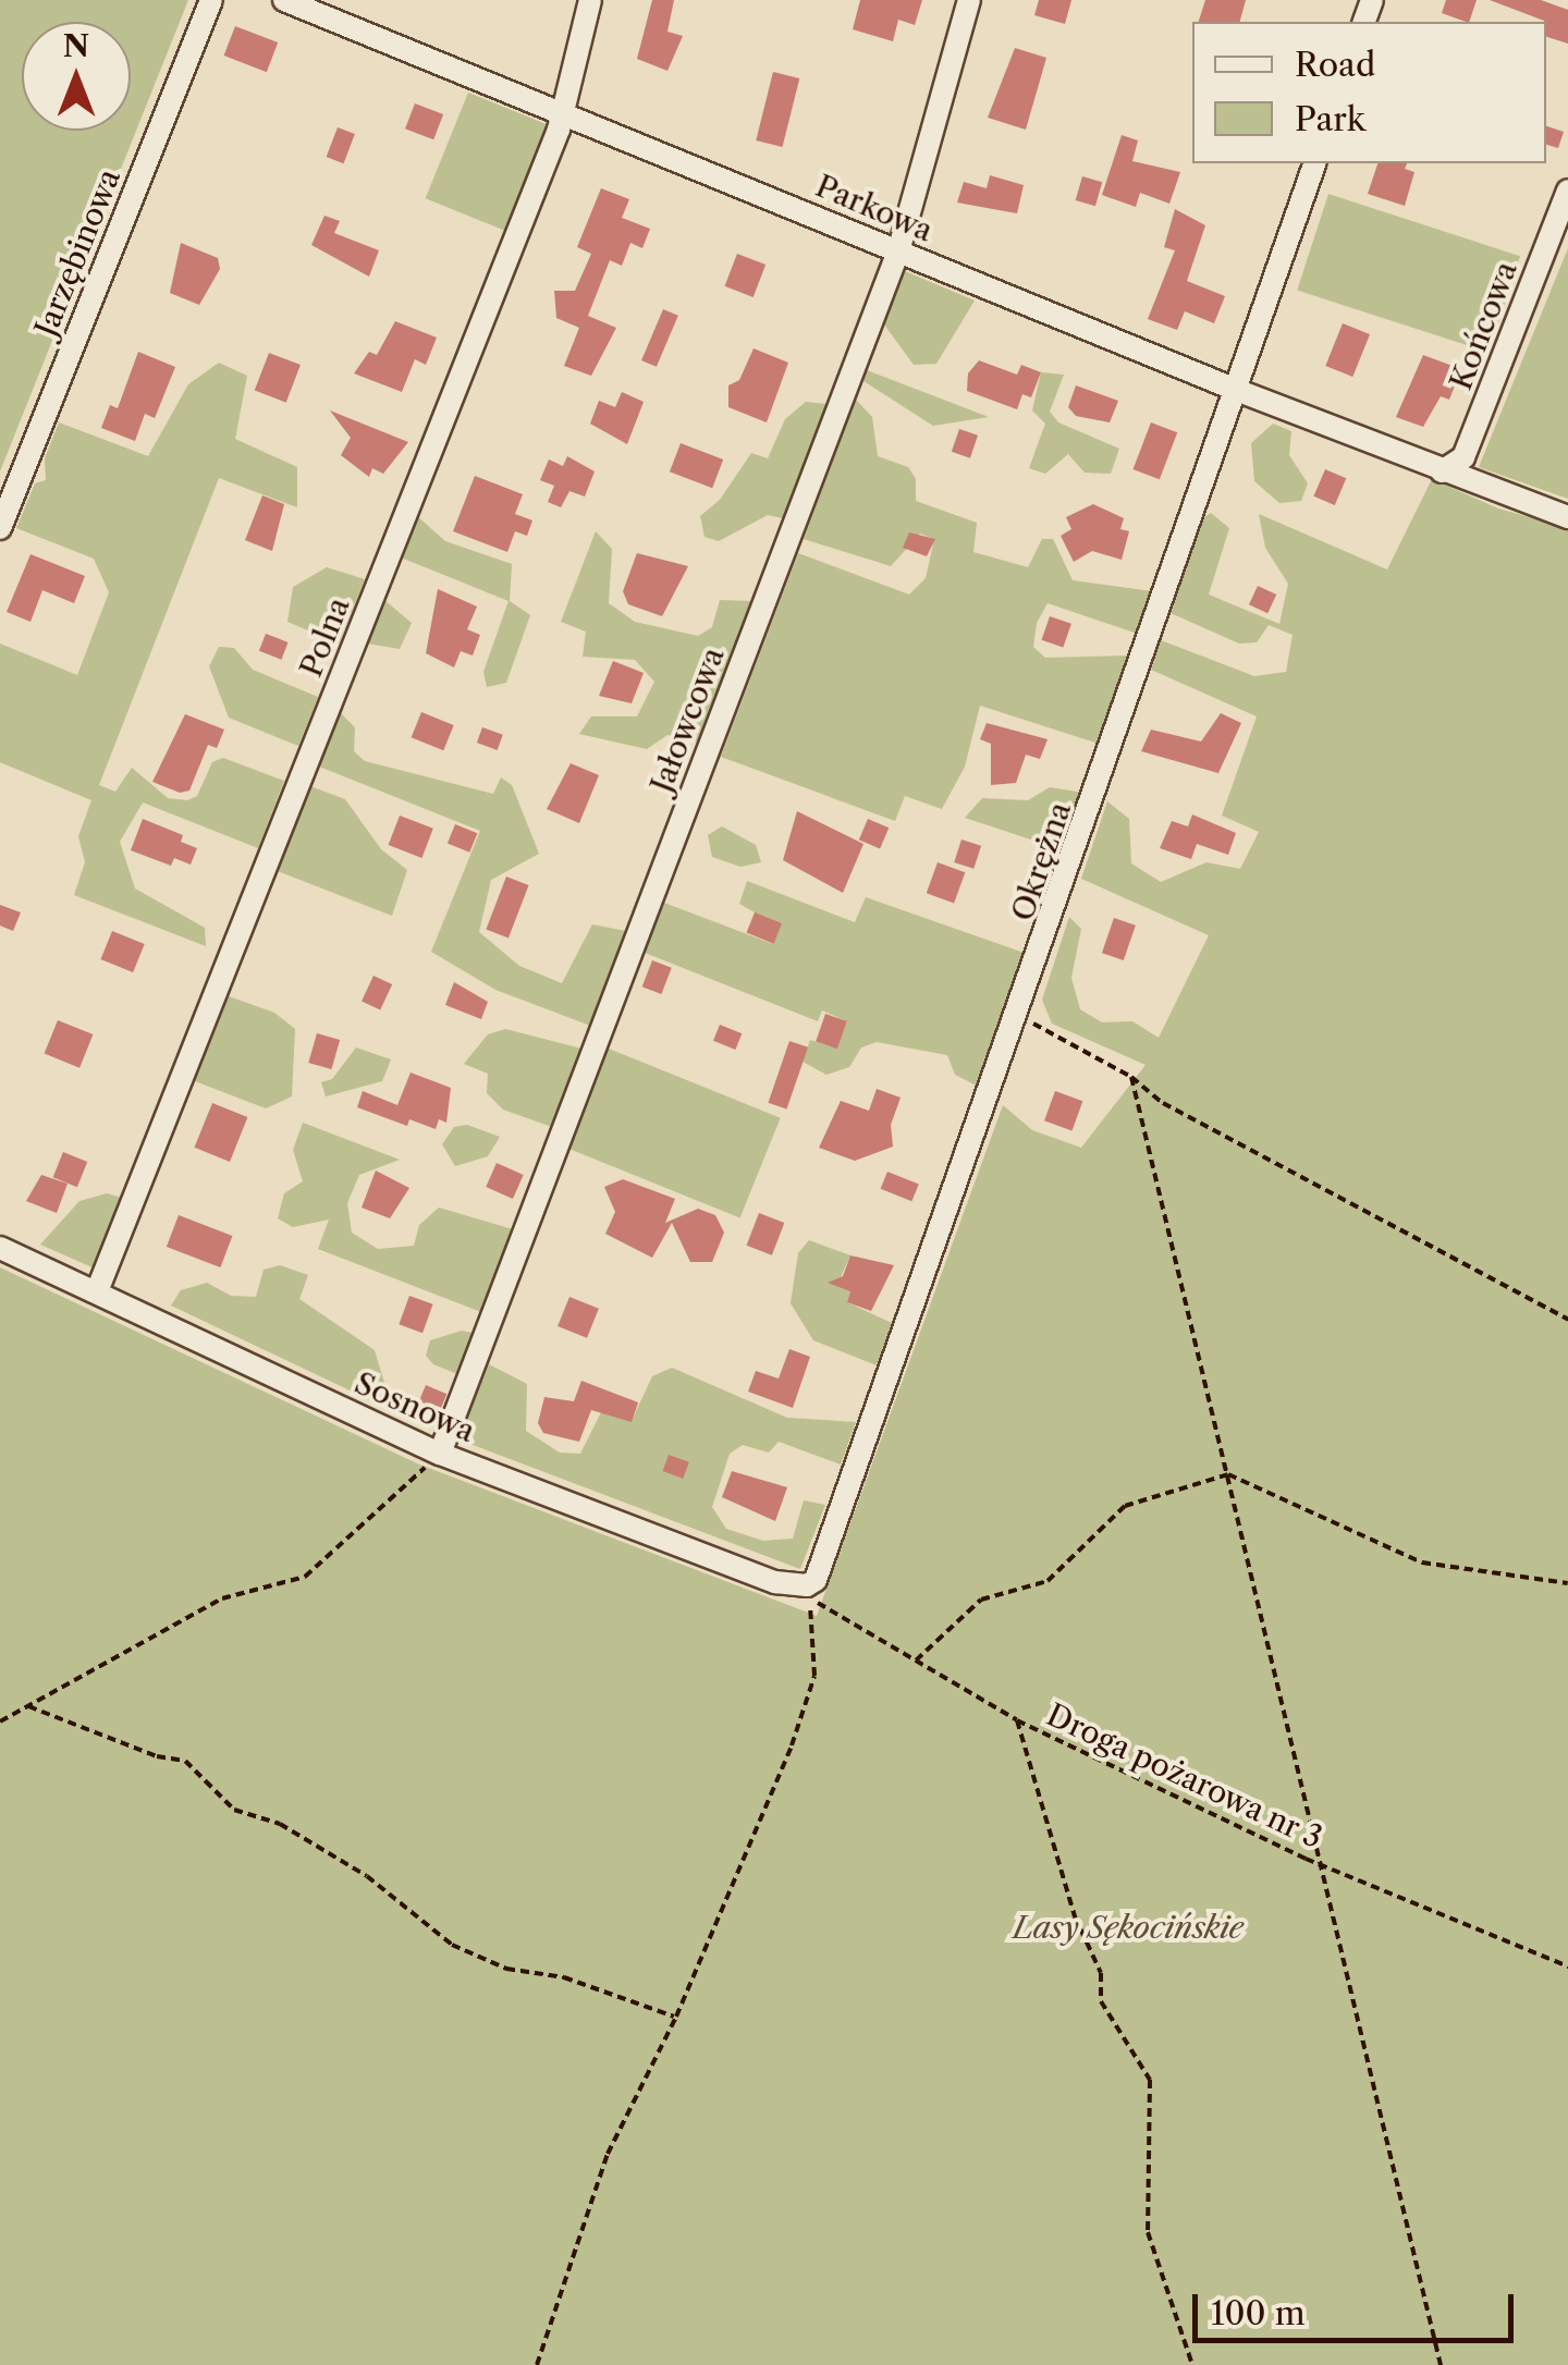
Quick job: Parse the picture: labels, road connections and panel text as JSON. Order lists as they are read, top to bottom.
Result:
{
  "streets": {
    "street": [
      "Parkowa",
      "Jarzębinowa",
      "Końcowa",
      "Polna",
      "Jałowcowa",
      "Okrężna",
      "Sosnowa"
    ],
    "path": ["Droga pożarowa nr 3"]
  },
  "crossings": [
    ["Parkowa", "Końcowa"],
    ["Parkowa", "Polna"],
    ["Parkowa", "Jałowcowa"],
    ["Parkowa", "Okrężna"],
    ["Polna", "Sosnowa"],
    ["Jałowcowa", "Sosnowa"],
    ["Okrężna", "Sosnowa"],
    ["Okrężna", "Droga pożarowa nr 3"],
    ["Sosnowa", "Droga pożarowa nr 3"]
  ],
  "parks": ["Lasy Sękocińskie"],
  "legend": ["Road", "Park"],
  "scale_bar": "100 m",
  "north": "top"
}
